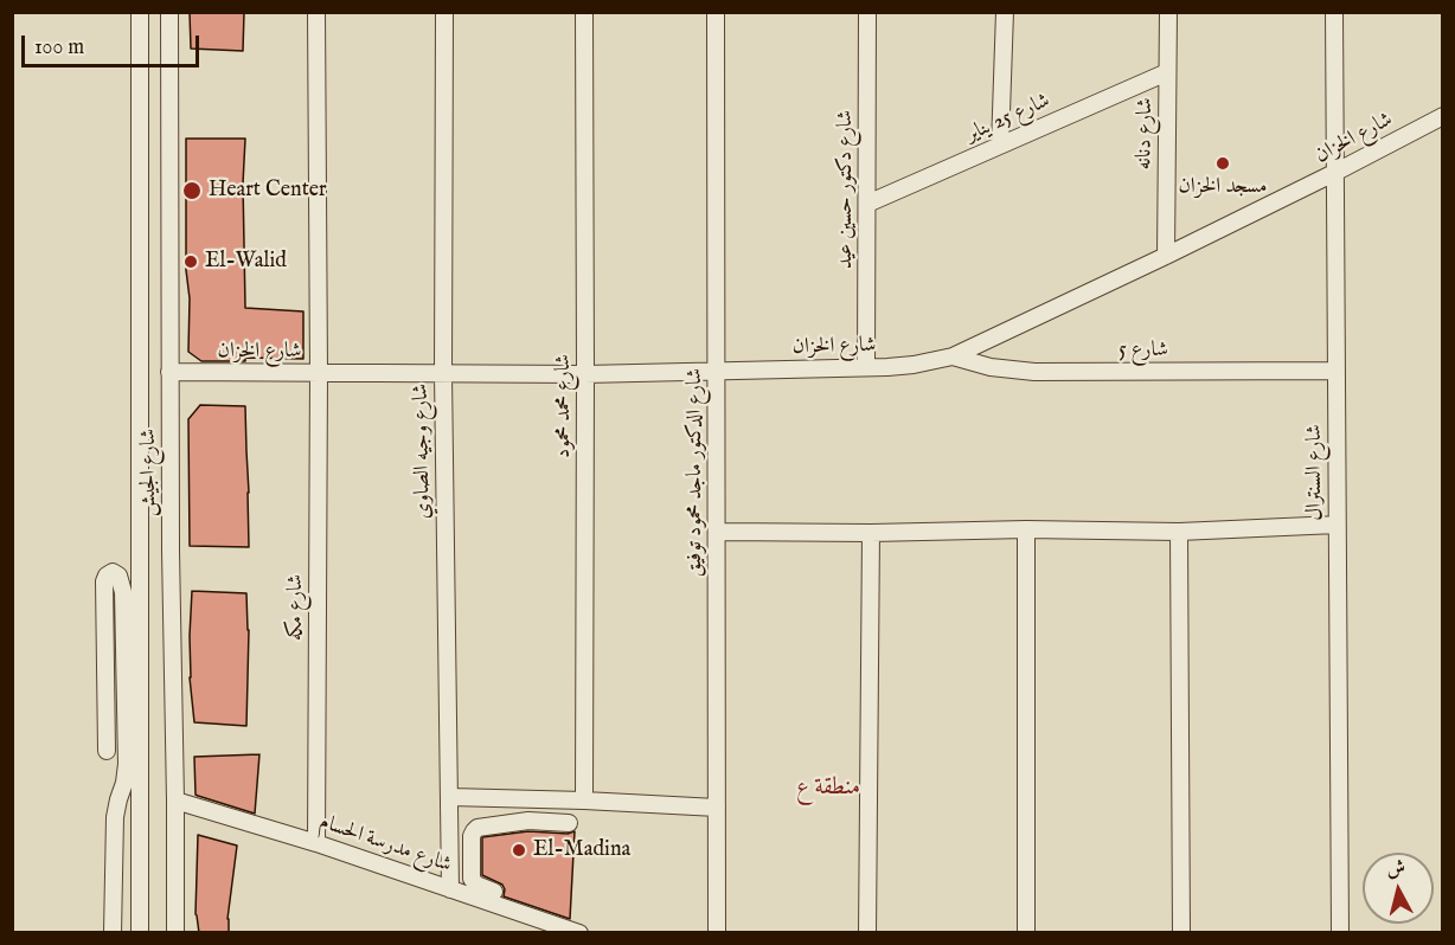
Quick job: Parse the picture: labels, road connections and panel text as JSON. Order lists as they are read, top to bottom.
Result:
{
  "streets": {
    "street": [
      "شارع 25 يناير",
      "شارع دنانه",
      "شارع الخزان",
      "شارع دكتور حسين عيد",
      "شارع 5",
      "شارع محمد محمود",
      "شارع وجيه الصاوي",
      "شارع الجيش",
      "شارع الدكتور ماجد محمود توفيق",
      "شارع السنترال",
      "شارع مكه",
      "شارع مدرسة الحسام"
    ]
  },
  "crossings": [
    ["شارع 25 يناير", "شارع دنانه"],
    ["شارع 25 يناير", "شارع دكتور حسين عيد"],
    ["شارع دنانه", "شارع الخزان"],
    ["شارع الخزان", "شارع دكتور حسين عيد"],
    ["شارع الخزان", "شارع 5"],
    ["شارع الخزان", "شارع محمد محمود"],
    ["شارع الخزان", "شارع وجيه الصاوي"],
    ["شارع الخزان", "شارع الجيش"],
    ["شارع الخزان", "شارع الدكتور ماجد محمود توفيق"],
    ["شارع الخزان", "شارع السنترال"],
    ["شارع الخزان", "شارع مكه"],
    ["شارع 5", "شارع السنترال"],
    ["شارع وجيه الصاوي", "شارع مدرسة الحسام"],
    ["شارع الجيش", "شارع مدرسة الحسام"],
    ["شارع مكه", "شارع مدرسة الحسام"]
  ],
  "districts": ["منطقة ع"],
  "places": [
    "مسجد الخزان",
    "Heart Center",
    "El-Walid",
    "El-Madina"
  ],
  "scale_bar": "100 m",
  "north": "top"
}
